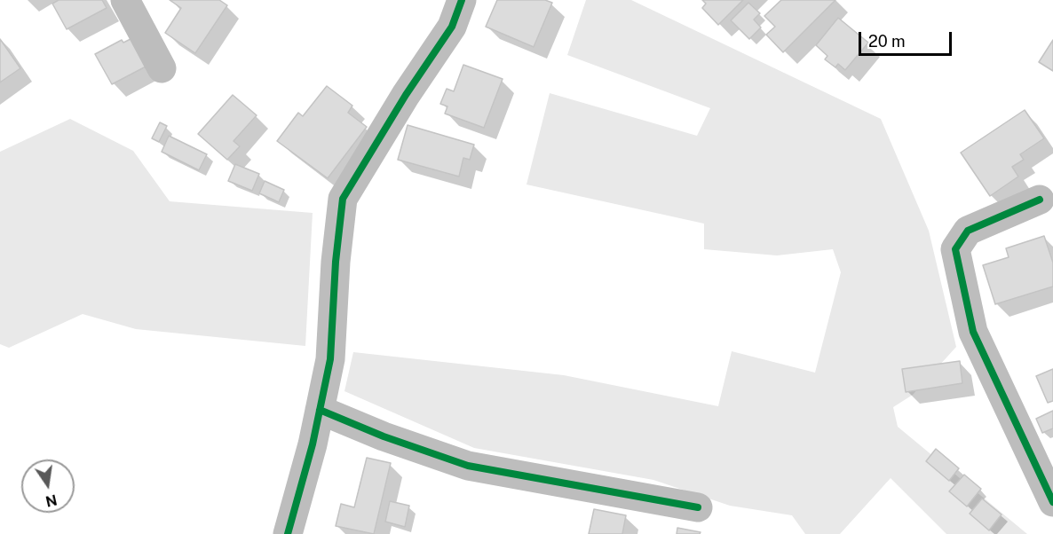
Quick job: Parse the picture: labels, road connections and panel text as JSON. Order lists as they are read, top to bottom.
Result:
{
  "scale_bar": "20 m",
  "north": "bottom"
}
